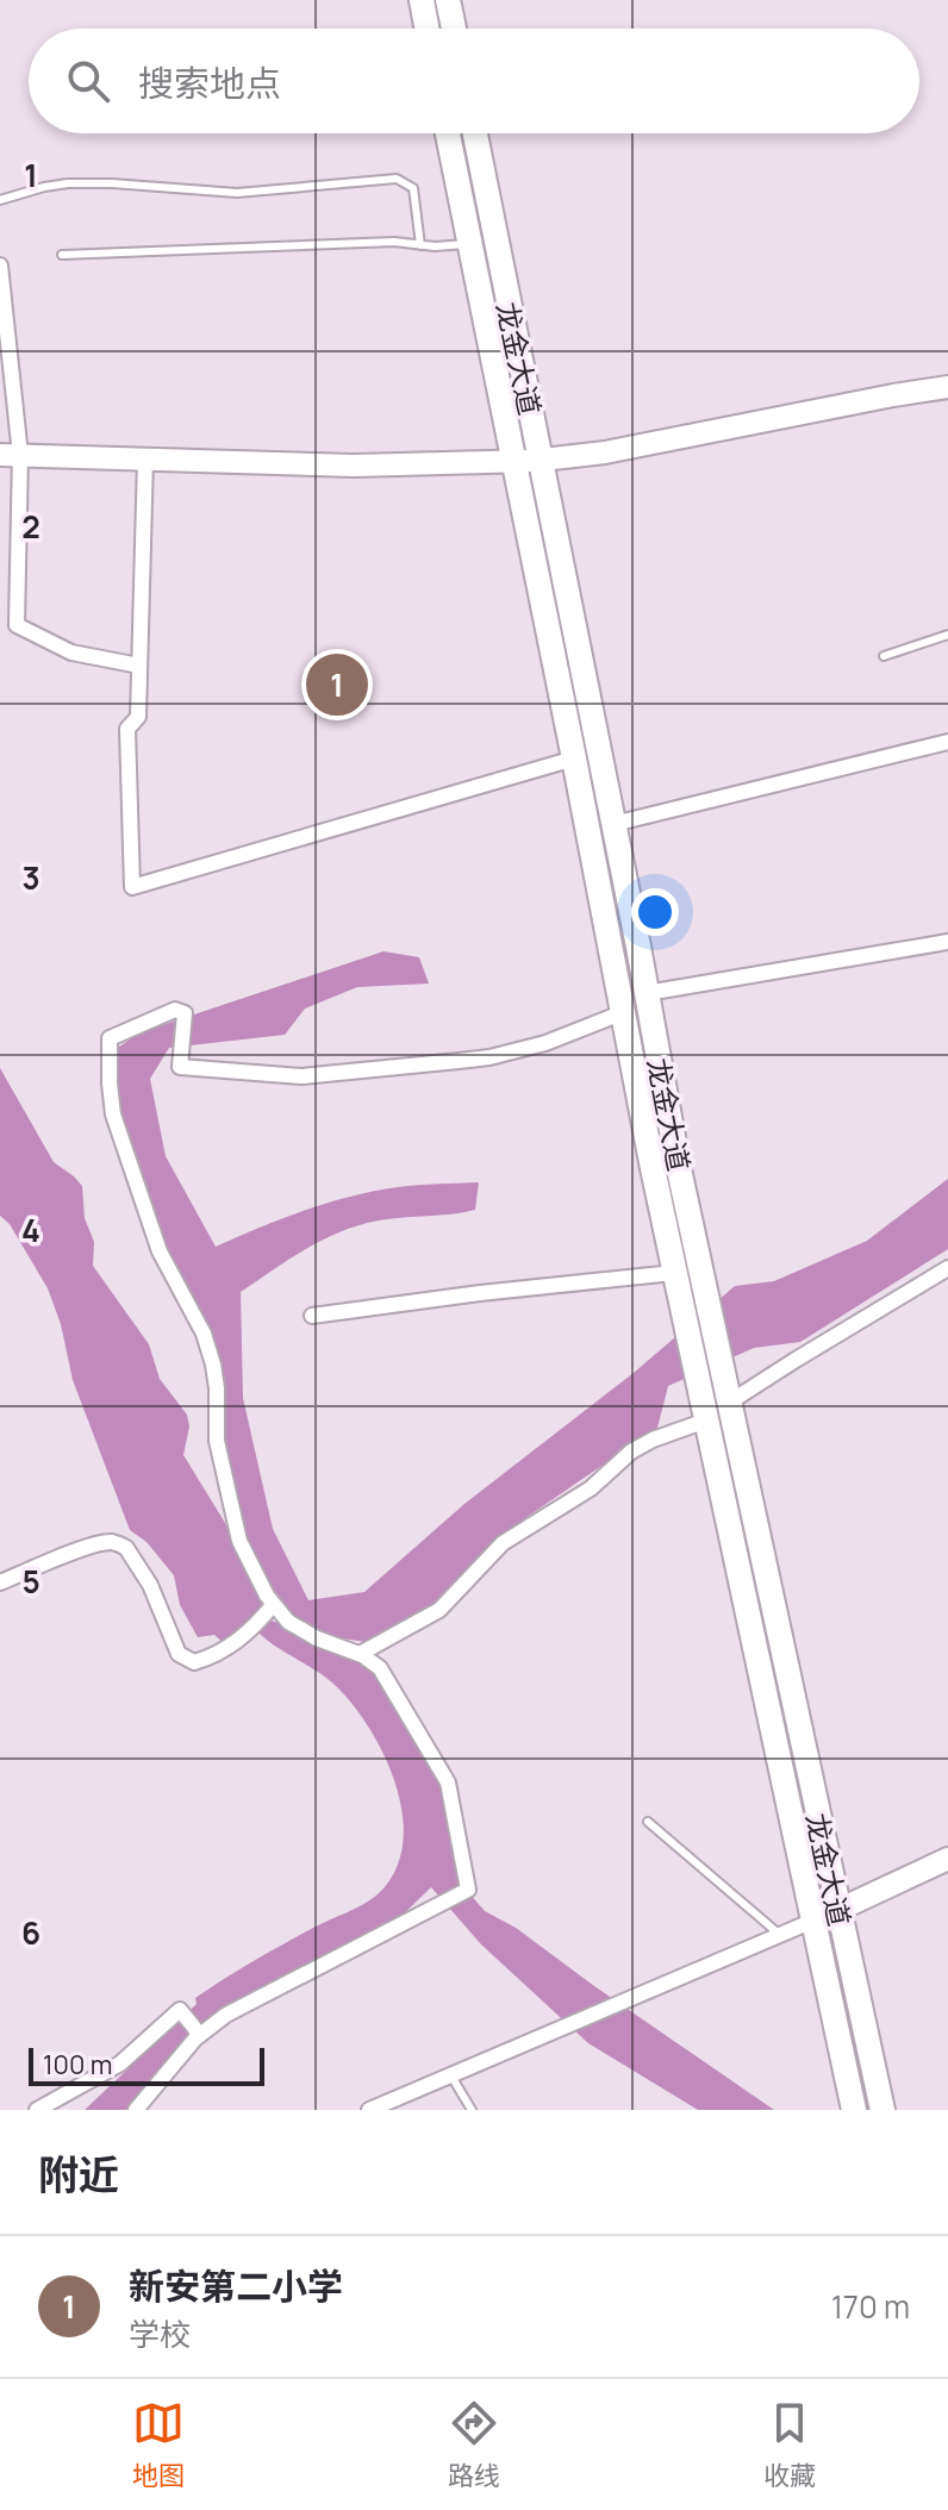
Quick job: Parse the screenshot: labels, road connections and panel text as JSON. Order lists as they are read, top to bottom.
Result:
{
  "streets": {
    "main road": ["龙金大道"]
  },
  "scale_bar": "100 m",
  "page": {
    "search": "搜索地点",
    "pins": "1",
    "scale": "100 m",
    "heading": "附近",
    "list": [
      {
        "mark": "1",
        "name": "新安第二小学",
        "note": "学校",
        "value": "170 m"
      }
    ],
    "nav": ["地图", "路线", "收藏"]
  },
  "grid": {
    "rows": [
      "1",
      "2",
      "3",
      "4",
      "5",
      "6"
    ]
  }
}
